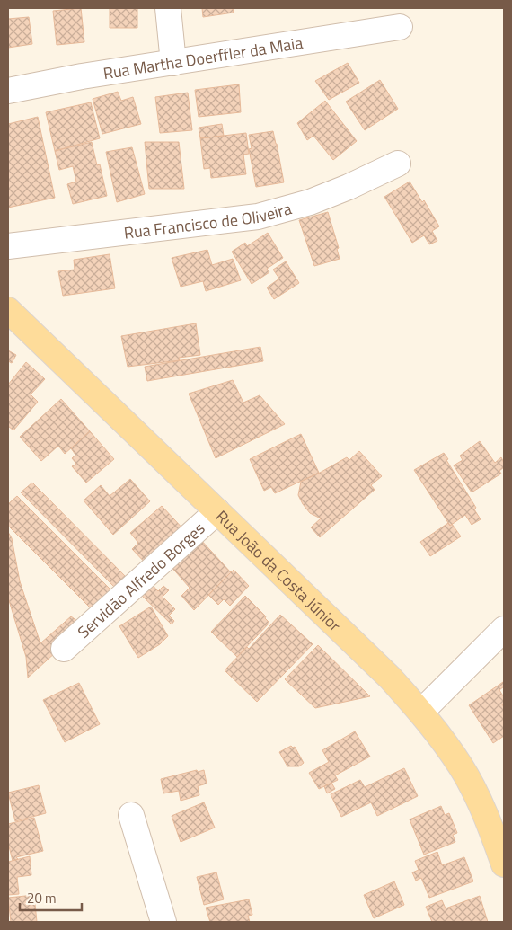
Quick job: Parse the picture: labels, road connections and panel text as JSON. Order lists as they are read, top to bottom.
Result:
{
  "streets": {
    "main road": ["Rua João da Costa Júnior"],
    "street": ["Rua Martha Doerffler da Maia", "Rua Francisco de Oliveira", "Servidão Alfredo Borges"]
  },
  "crossings": [
    ["Rua João da Costa Júnior", "Servidão Alfredo Borges"]
  ],
  "scale_bar": "20 m"
}
